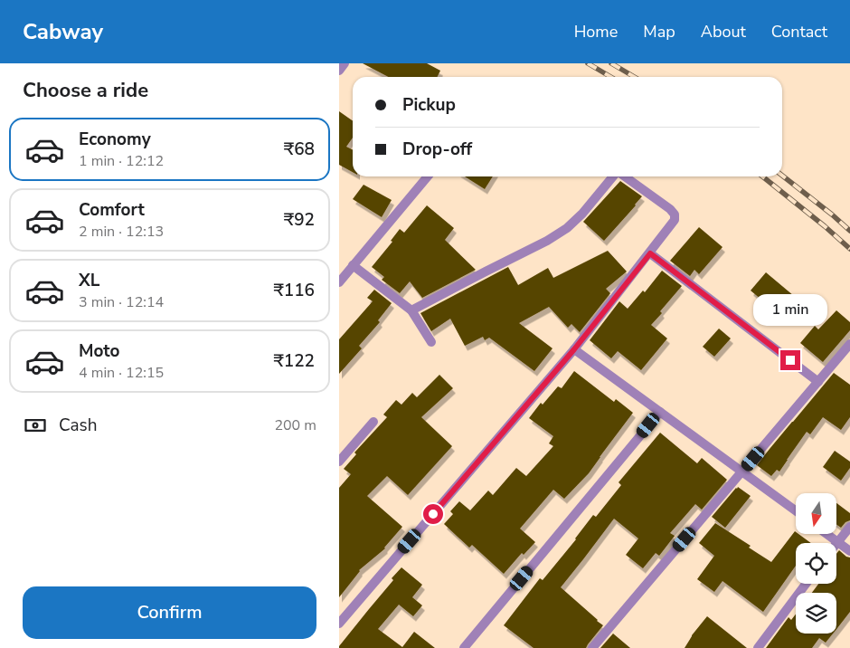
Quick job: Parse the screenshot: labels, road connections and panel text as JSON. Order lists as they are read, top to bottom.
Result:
{
  "north": "bottom",
  "page": {
    "header": "Cabway",
    "nav": [
      "Home",
      "Map",
      "About",
      "Contact"
    ],
    "heading": "Choose a ride",
    "banner": ["Pickup", "Drop-off"],
    "list": [
      {
        "name": "Economy",
        "note": "1 min · 12:12",
        "value": "₹68"
      },
      {
        "name": "Comfort",
        "note": "2 min · 12:13",
        "value": "₹92"
      },
      {
        "name": "XL",
        "note": "3 min · 12:14",
        "value": "₹116"
      },
      {
        "name": "Moto",
        "note": "4 min · 12:15",
        "value": "₹122"
      }
    ],
    "bubble": "1 min",
    "pay": ["Cash", "200 m"],
    "buttons": "Confirm"
  }
}
